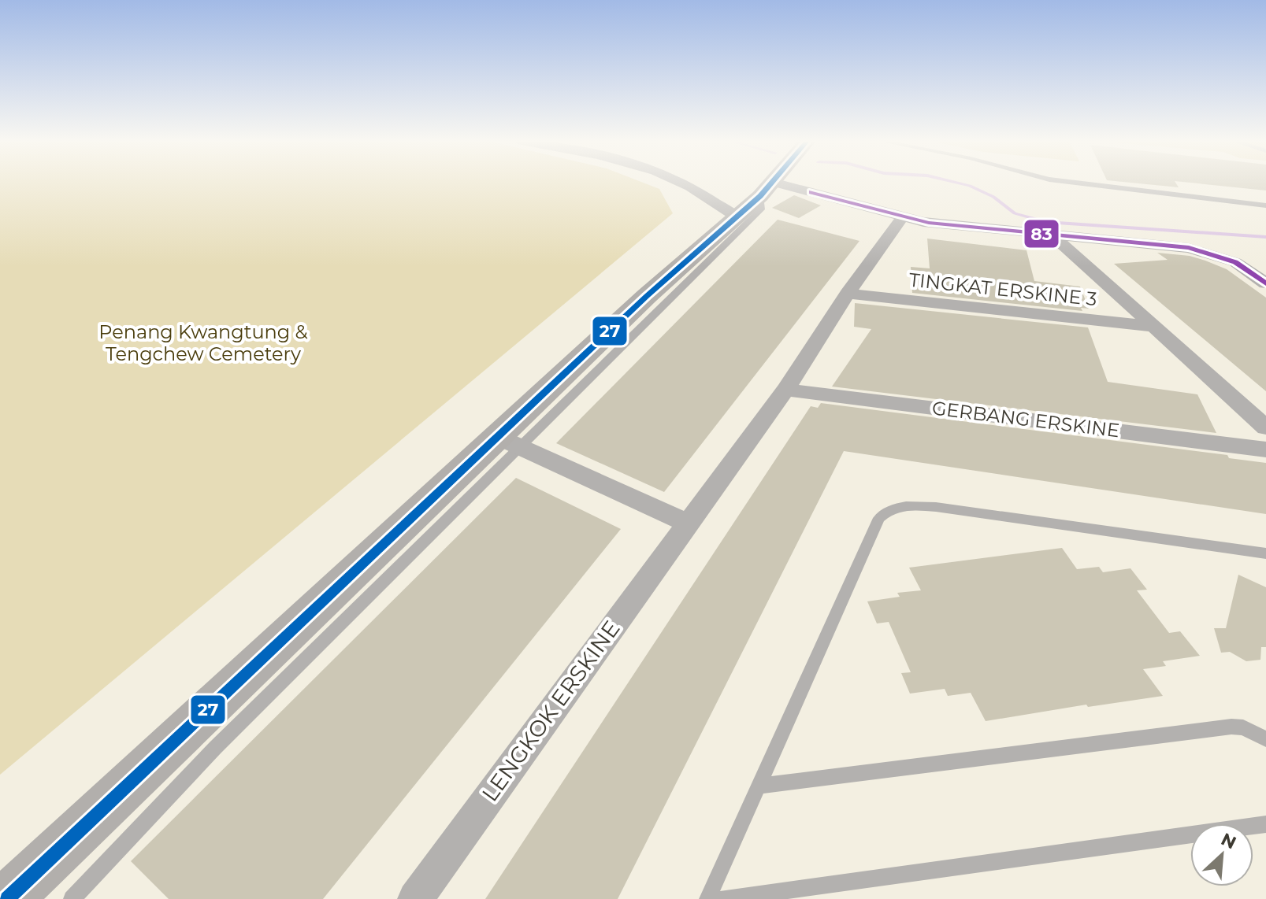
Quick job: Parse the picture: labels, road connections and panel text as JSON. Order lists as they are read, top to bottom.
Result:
{
  "streets": {
    "street": ["TINGKAT ERSKINE 3", "GERBANG ERSKINE", "LENGKOK ERSKINE"]
  },
  "crossings": [
    ["TINGKAT ERSKINE 3", "LENGKOK ERSKINE"],
    ["GERBANG ERSKINE", "LENGKOK ERSKINE"]
  ],
  "parks": ["Penang Kwangtung & Tengchew Cemetery"],
  "lines": ["transit line 27", "transit line 83"],
  "north": "top right"
}
